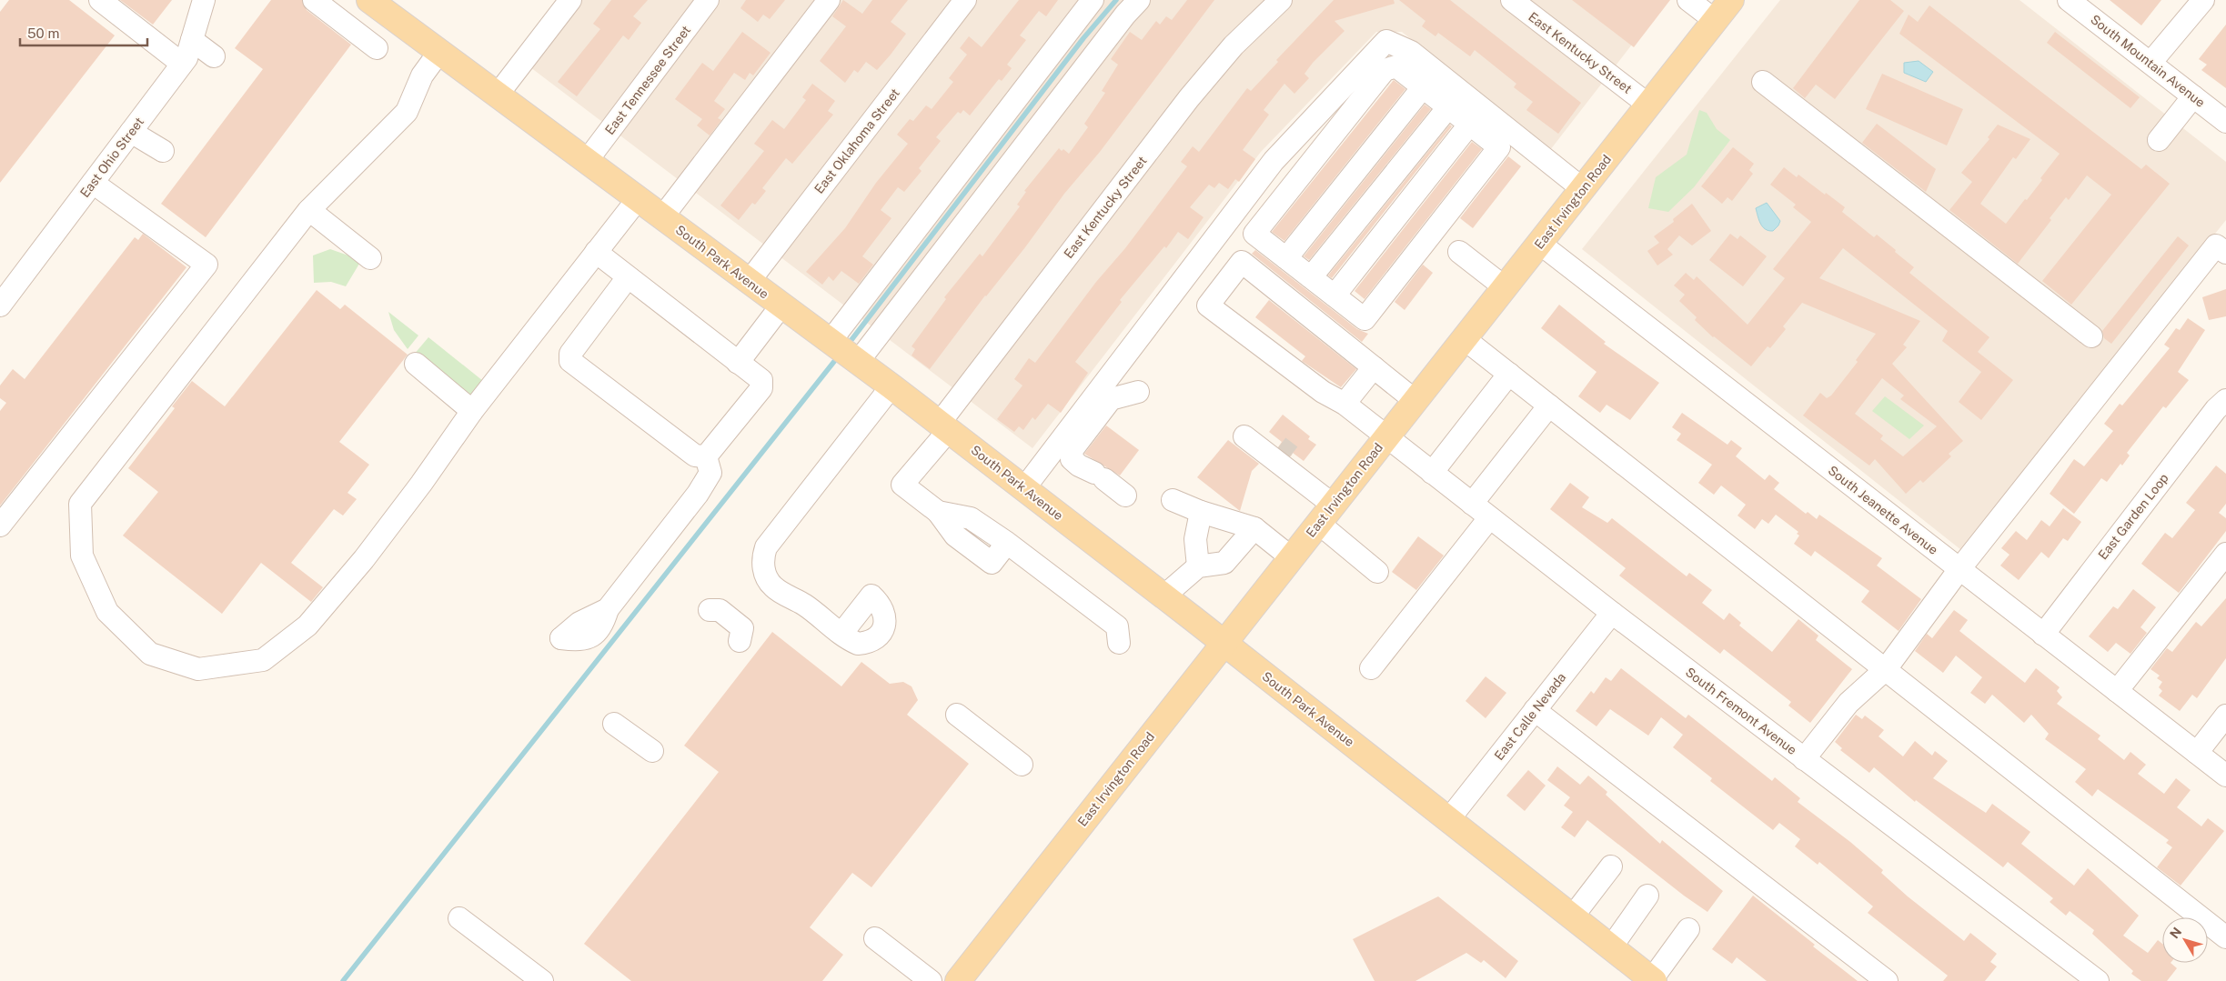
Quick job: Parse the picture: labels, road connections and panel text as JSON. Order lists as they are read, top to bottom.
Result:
{
  "streets": {
    "main road": ["East Irvington Road", "South Park Avenue"],
    "street": [
      "East Kentucky Street",
      "South Mountain Avenue",
      "East Tennessee Street",
      "East Oklahoma Street",
      "East Ohio Street",
      "South Jeanette Avenue",
      "East Garden Loop",
      "South Fremont Avenue",
      "East Calle Nevada"
    ]
  },
  "crossings": [
    ["East Kentucky Street", "East Irvington Road"],
    ["East Kentucky Street", "South Park Avenue"],
    ["East Tennessee Street", "South Park Avenue"],
    ["East Oklahoma Street", "South Park Avenue"],
    ["East Irvington Road", "South Park Avenue"],
    ["East Irvington Road", "South Jeanette Avenue"],
    ["East Irvington Road", "South Fremont Avenue"],
    ["South Park Avenue", "East Calle Nevada"],
    ["South Jeanette Avenue", "East Garden Loop"],
    ["South Fremont Avenue", "East Calle Nevada"]
  ],
  "scale_bar": "50 m",
  "north": "top left"
}
